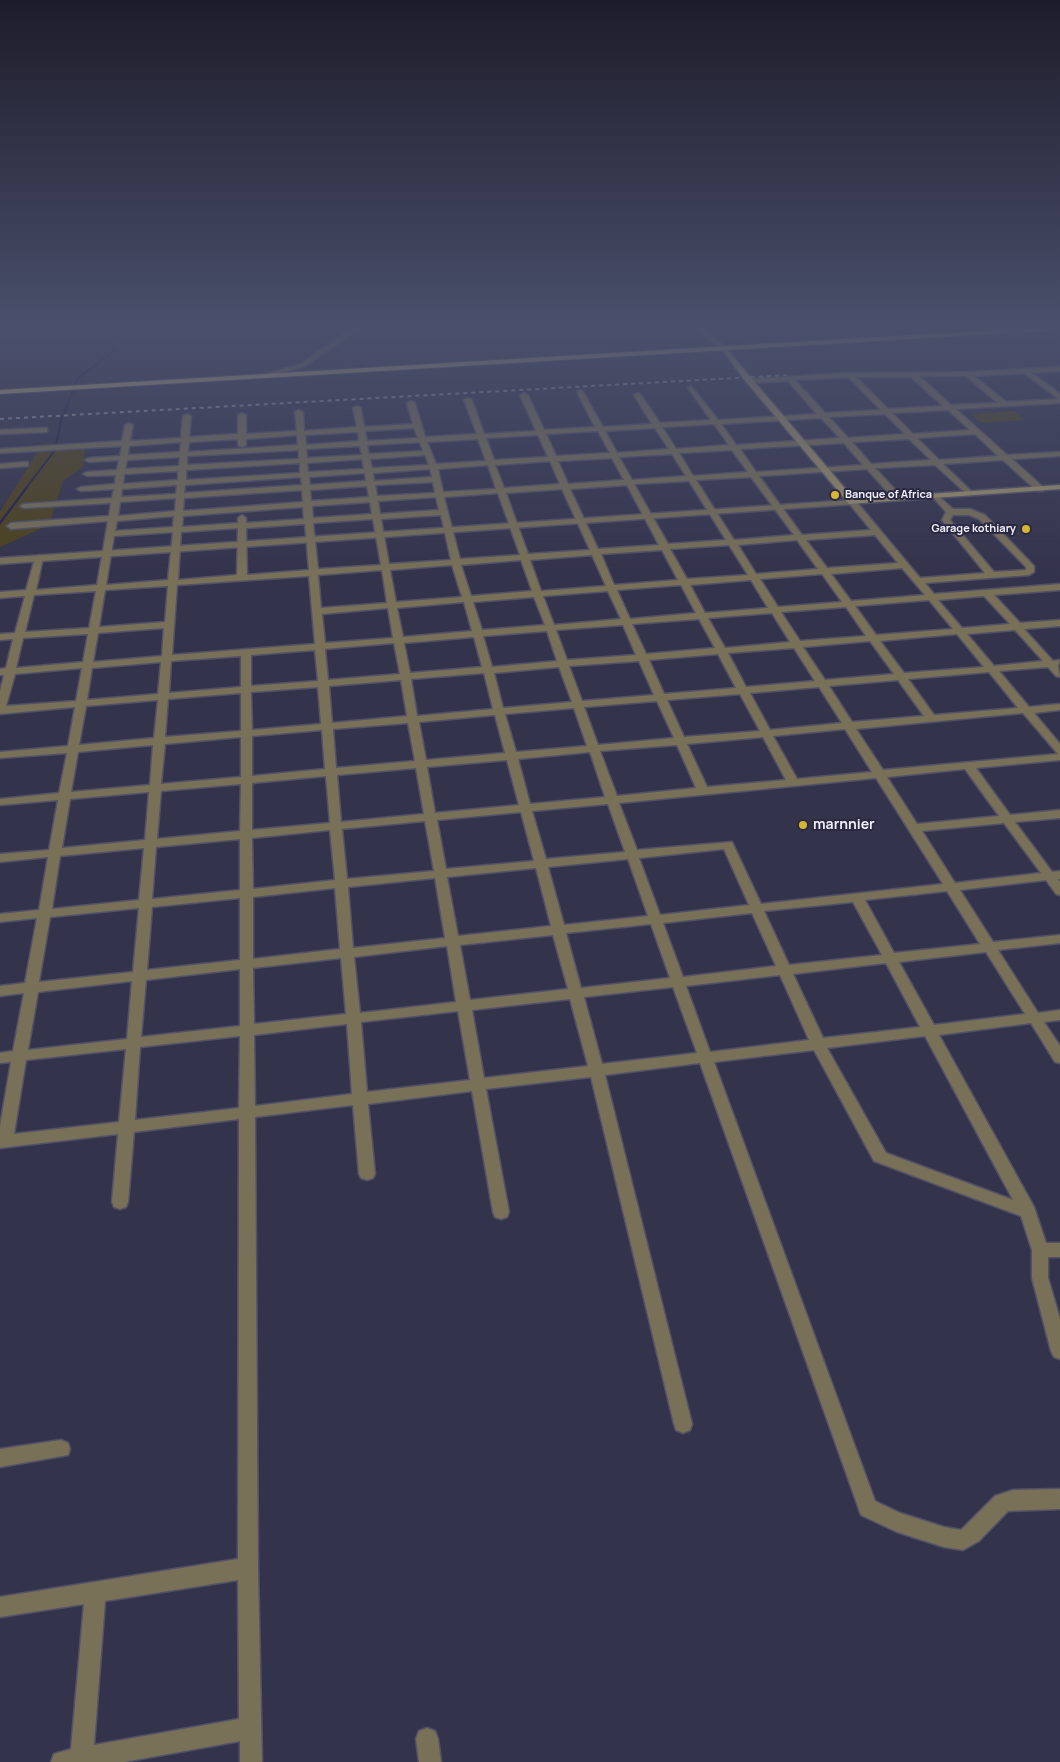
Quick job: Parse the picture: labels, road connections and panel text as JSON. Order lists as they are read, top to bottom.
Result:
{
  "places": ["Banque of Africa", "Garage kothiary", "marnnier"]
}
